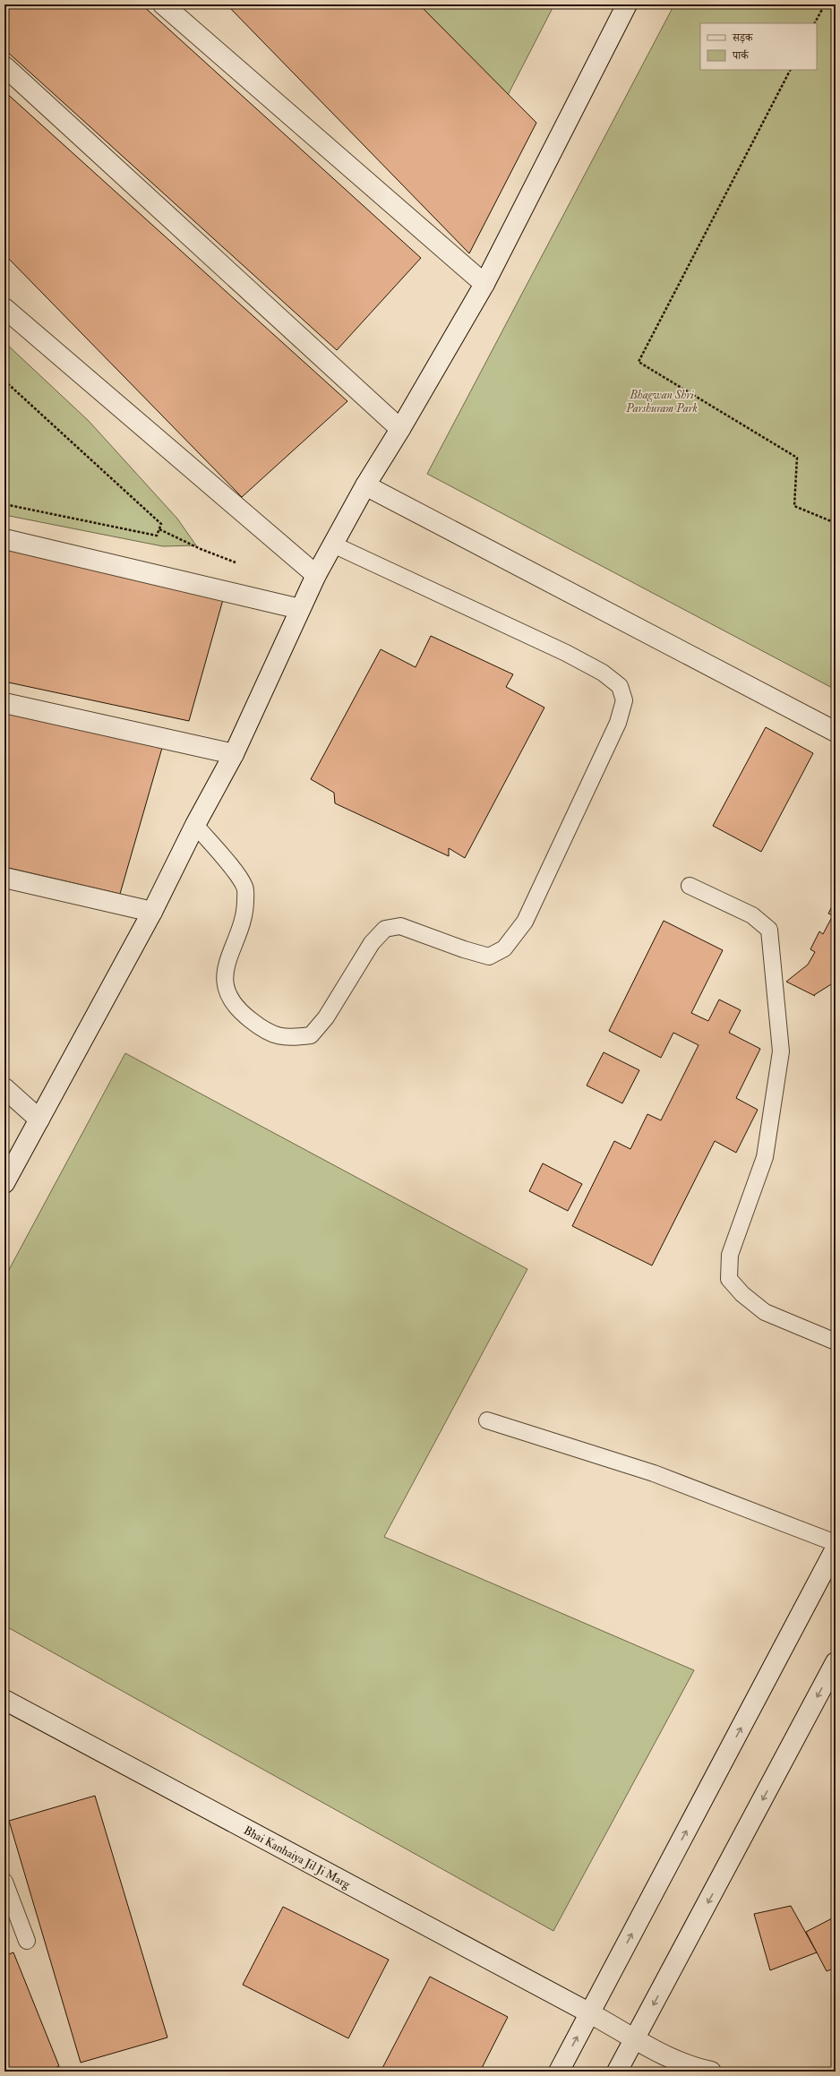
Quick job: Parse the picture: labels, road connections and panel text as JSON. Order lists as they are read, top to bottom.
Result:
{
  "streets": {
    "street": ["Bhai Kanhaiya Jil Ji Marg"]
  },
  "parks": ["Bhagwan Shri Parshuram Park"],
  "legend": ["सड़क", "पार्क"]
}
